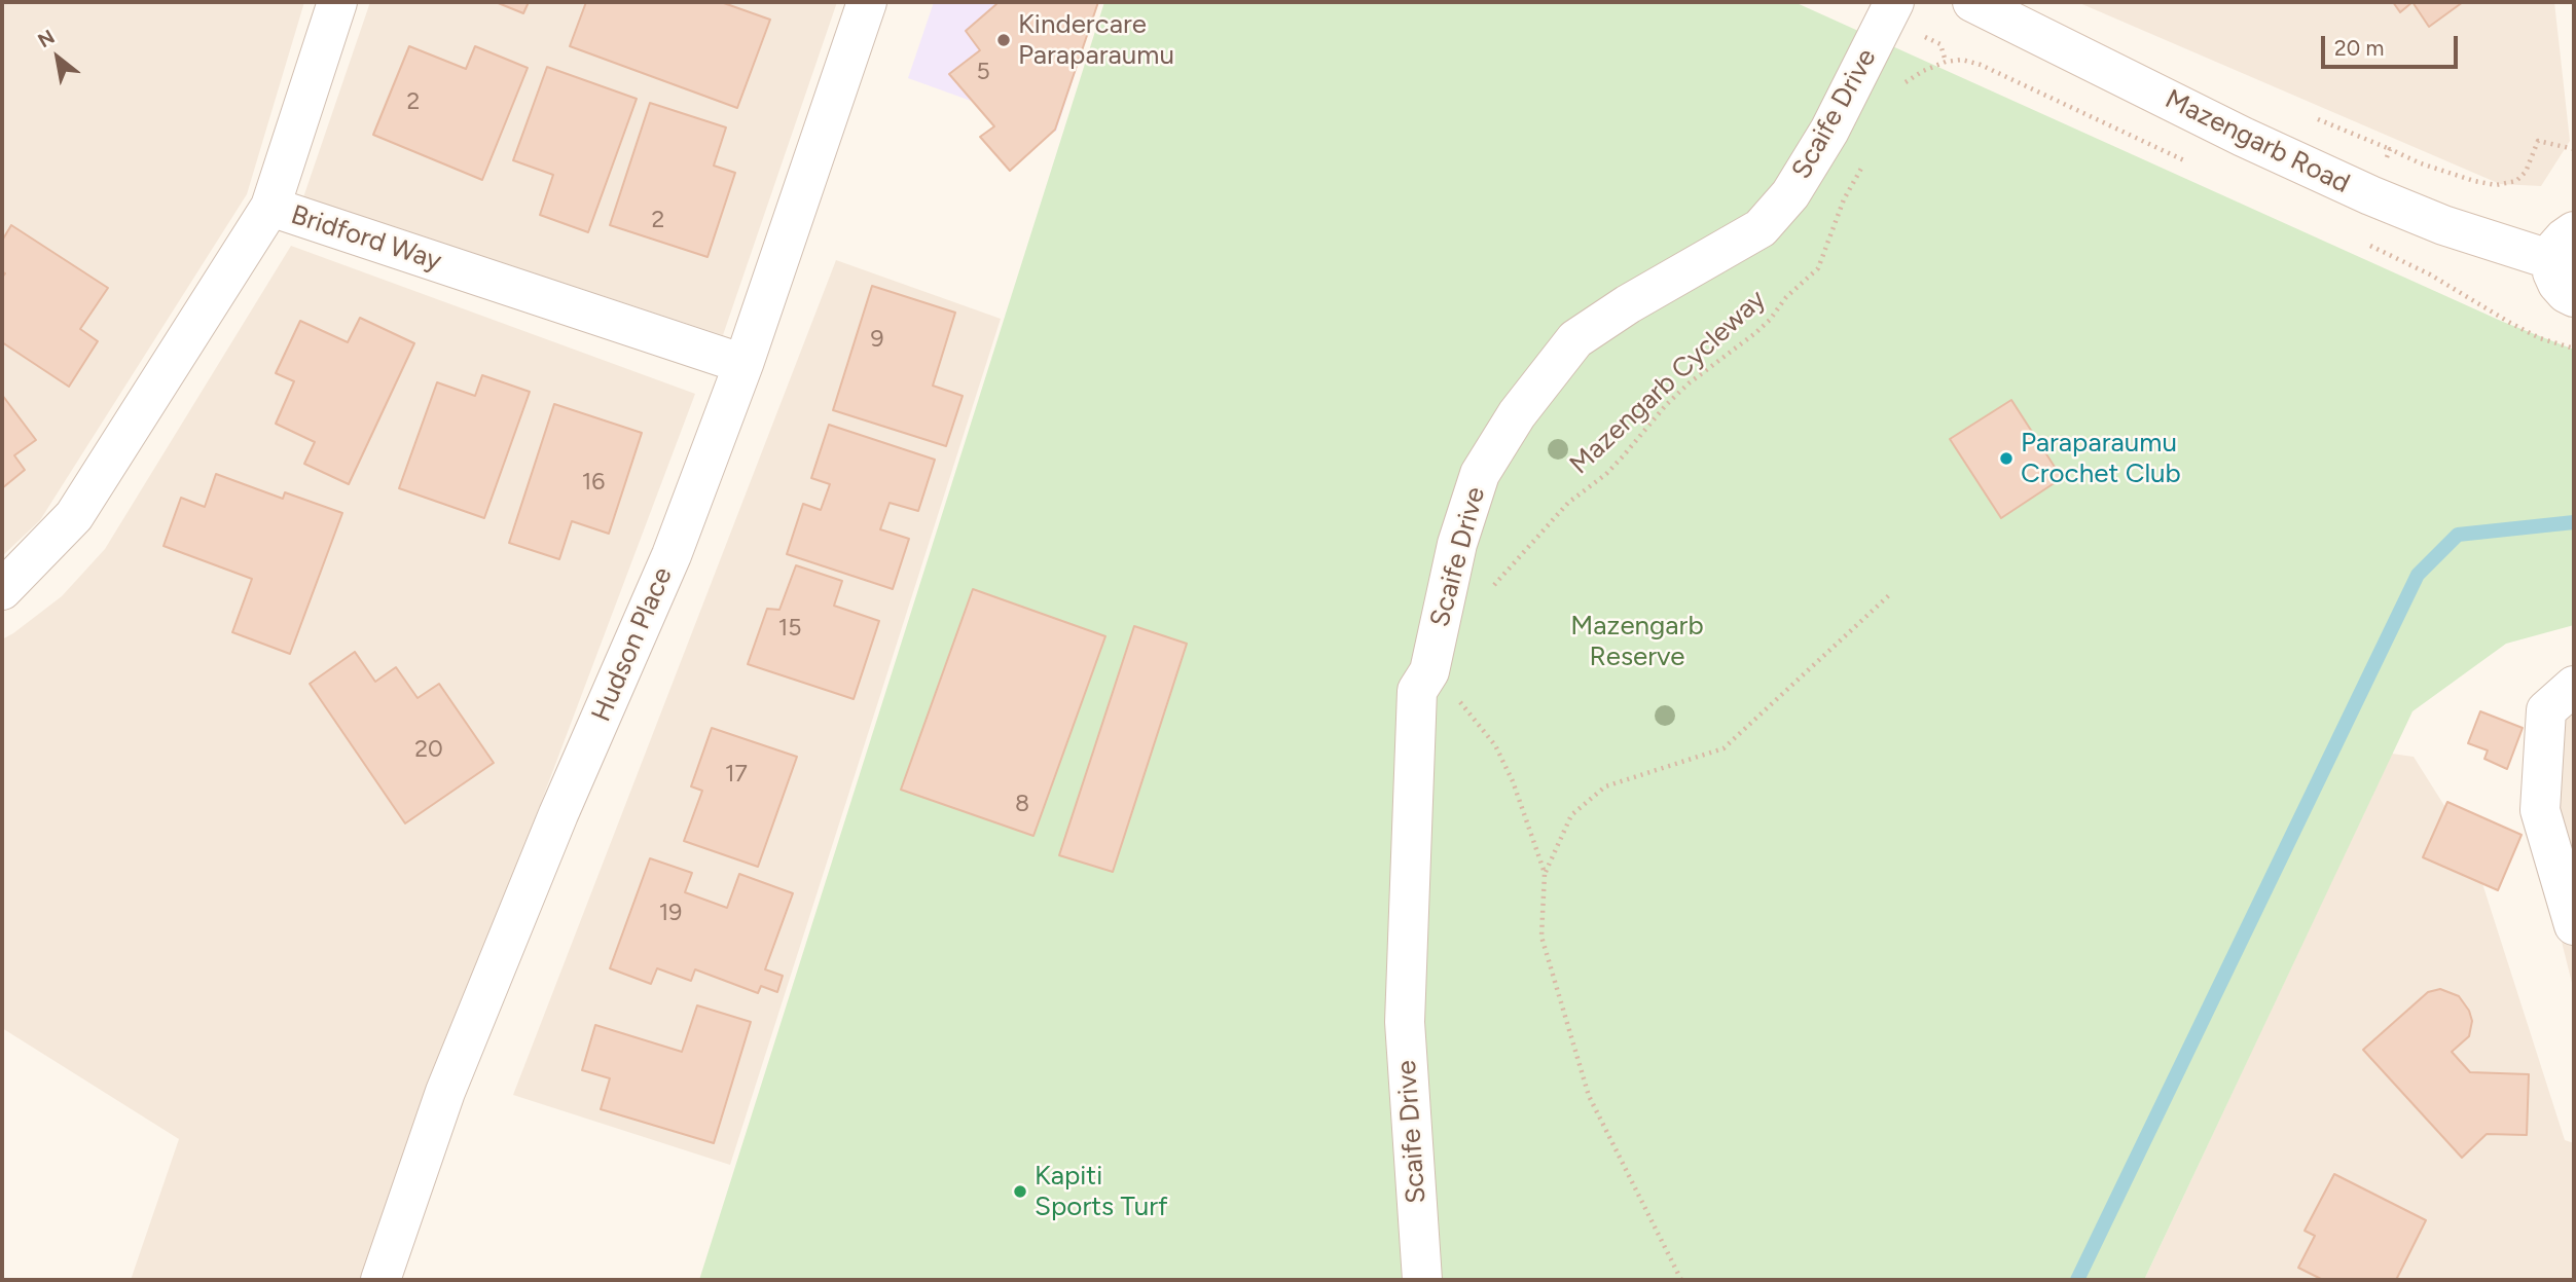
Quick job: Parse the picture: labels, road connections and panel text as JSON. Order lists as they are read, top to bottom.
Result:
{
  "streets": {
    "street": [
      "Scaife Drive",
      "Mazengarb Road",
      "Bridford Way",
      "Hudson Place"
    ],
    "path": ["Mazengarb Cycleway"]
  },
  "crossings": [
    ["Bridford Way", "Hudson Place"]
  ],
  "parks": ["Mazengarb Reserve"],
  "places": ["Kindercare Paraparaumu", "Paraparaumu Crochet Club", "Kapiti Sports Turf"],
  "house_numbers": [
    "5",
    "2",
    "2",
    "9",
    "16",
    "15",
    "20",
    "17",
    "8",
    "19"
  ],
  "scale_bar": "20 m",
  "north": "top left"
}
